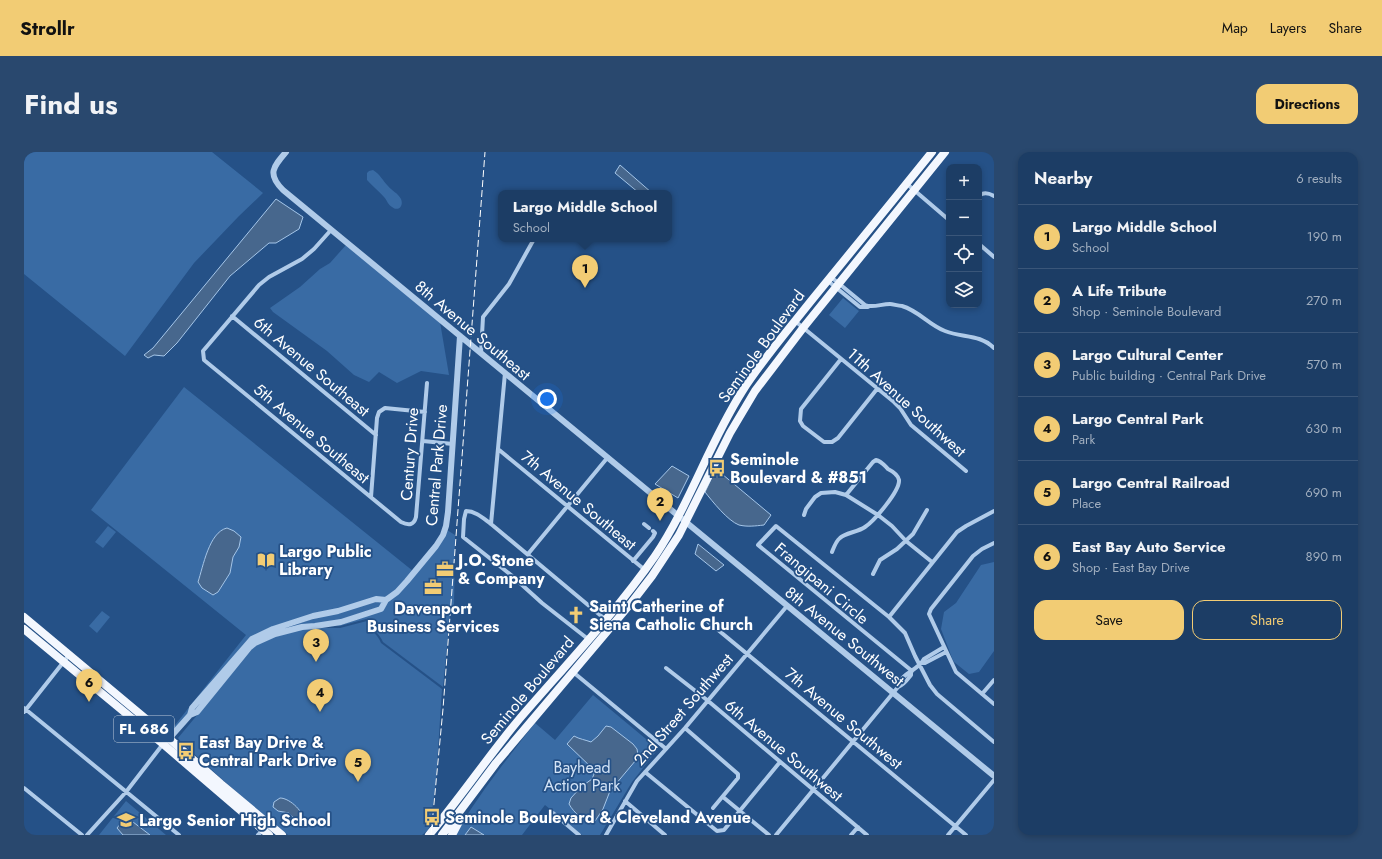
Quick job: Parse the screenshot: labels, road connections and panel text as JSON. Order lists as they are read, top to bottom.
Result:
{
  "streets": {
    "main road": ["Seminole Boulevard", "FL 686"],
    "street": [
      "8th Avenue Southeast",
      "6th Avenue Southeast",
      "11th Avenue Southwest",
      "5th Avenue Southeast",
      "Century Drive",
      "Central Park Drive",
      "7th Avenue Southeast",
      "Frangipani Circle",
      "8th Avenue Southwest",
      "2nd Street Southwest",
      "7th Avenue Southwest",
      "6th Avenue Southwest"
    ]
  },
  "crossings": [
    ["8th Avenue Southeast", "Seminole Boulevard"],
    ["8th Avenue Southeast", "Central Park Drive"],
    ["8th Avenue Southeast", "8th Avenue Southwest"],
    ["Seminole Boulevard", "11th Avenue Southwest"],
    ["Seminole Boulevard", "7th Avenue Southeast"],
    ["Seminole Boulevard", "8th Avenue Southwest"],
    ["6th Avenue Southeast", "5th Avenue Southeast"],
    ["5th Avenue Southeast", "Century Drive"],
    ["Central Park Drive", "FL 686"],
    ["8th Avenue Southwest", "2nd Street Southwest"],
    ["2nd Street Southwest", "7th Avenue Southwest"],
    ["2nd Street Southwest", "6th Avenue Southwest"]
  ],
  "parks": ["Bayhead Action Park"],
  "places": {
    "bus stop": ["Seminole Boulevard & #851", "East Bay Drive & Central Park Drive", "Seminole Boulevard & Cleveland Avenue"],
    "library": ["Largo Public Library"],
    "office": ["J.O. Stone & Company", "Davenport Business Services"],
    "church": ["Saint Catherine of Siena Catholic Church"],
    "school or university": ["Largo Senior High School"]
  },
  "page": {
    "header": "Strollr",
    "nav": ["Map", "Layers", "Share"],
    "title": "Find us",
    "buttons": [
      "Directions",
      ["Save", "Share"]
    ],
    "heading": ["Nearby", "6 results"],
    "map_buttons": ["+", "−"],
    "popup": ["Largo Middle School", "School"],
    "list": [
      {
        "mark": "1",
        "name": "Largo Middle School",
        "note": "School",
        "value": "190 m"
      },
      {
        "mark": "2",
        "name": "A Life Tribute",
        "note": "Shop · Seminole Boulevard",
        "value": "270 m"
      },
      {
        "mark": "3",
        "name": "Largo Cultural Center",
        "note": "Public building · Central Park Drive",
        "value": "570 m"
      },
      {
        "mark": "4",
        "name": "Largo Central Park",
        "note": "Park",
        "value": "630 m"
      },
      {
        "mark": "5",
        "name": "Largo Central Railroad",
        "note": "Place",
        "value": "690 m"
      },
      {
        "mark": "6",
        "name": "East Bay Auto Service",
        "note": "Shop · East Bay Drive",
        "value": "890 m"
      }
    ],
    "pins": [
      "1",
      "2",
      "3",
      "6",
      "4",
      "5"
    ]
  }
}
